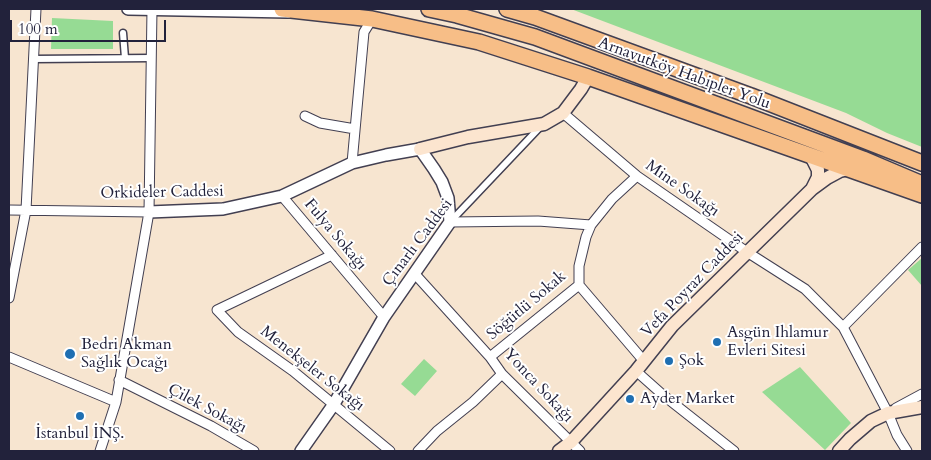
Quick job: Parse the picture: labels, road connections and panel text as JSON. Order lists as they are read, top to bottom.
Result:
{
  "streets": {
    "highway": ["Arnavutköy Habipler Yolu"],
    "main road": ["Orkideler Caddesi", "Çınarlı Caddesi", "Vefa Poyraz Caddesi"],
    "street": [
      "Mine Sokağı",
      "Fulya Sokağı",
      "Söğütlü Sokak",
      "Menekşeler Sokağı",
      "Yonca Sokağı",
      "Çilek Sokağı"
    ]
  },
  "crossings": [
    ["Mine Sokağı", "Çınarlı Caddesi"],
    ["Mine Sokağı", "Vefa Poyraz Caddesi"],
    ["Mine Sokağı", "Söğütlü Sokak"],
    ["Orkideler Caddesi", "Fulya Sokağı"],
    ["Orkideler Caddesi", "Çınarlı Caddesi"],
    ["Fulya Sokağı", "Çınarlı Caddesi"],
    ["Fulya Sokağı", "Menekşeler Sokağı"],
    ["Çınarlı Caddesi", "Menekşeler Sokağı"],
    ["Çınarlı Caddesi", "Yonca Sokağı"],
    ["Vefa Poyraz Caddesi", "Yonca Sokağı"],
    ["Söğütlü Sokak", "Yonca Sokağı"]
  ],
  "places": [
    "Asgün Ihlamur Evleri Sitesi",
    "Bedri Akman Sağlık Ocağı",
    "Şok",
    "Ayder Market",
    "İstanbul İNŞ."
  ],
  "scale_bar": "100 m"
}
